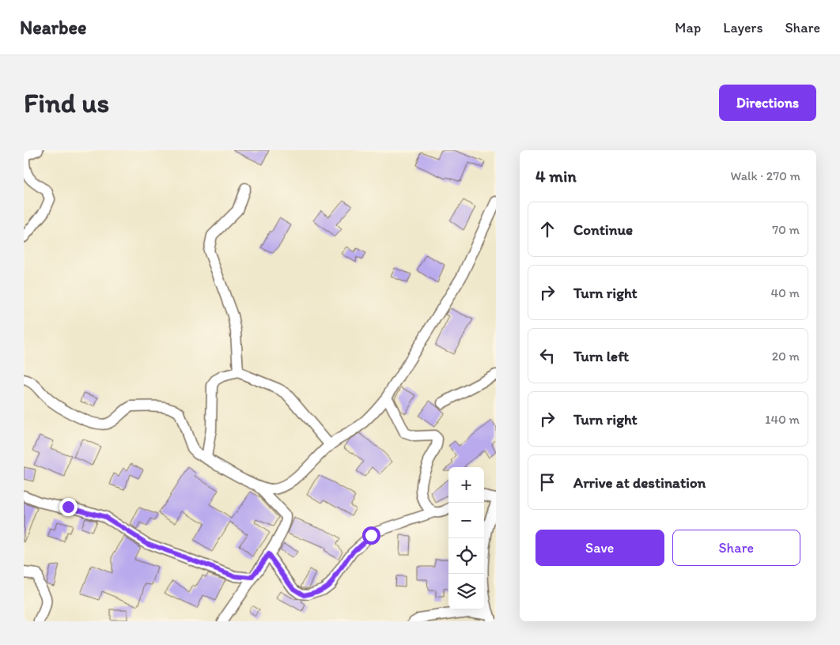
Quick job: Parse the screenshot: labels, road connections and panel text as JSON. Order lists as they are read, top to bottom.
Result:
{
  "page": {
    "header": "Nearbee",
    "nav": ["Map", "Layers", "Share"],
    "buttons": [
      "Directions",
      ["Save", "Share"]
    ],
    "title": "Find us",
    "heading": ["4 min", "Walk · 270 m"],
    "list": [
      ["Continue", "70 m"],
      ["Turn right", "40 m"],
      ["Turn left", "20 m"],
      ["Turn right", "140 m"],
      "Arrive at destination"
    ],
    "map_buttons": ["+", "−"]
  }
}
